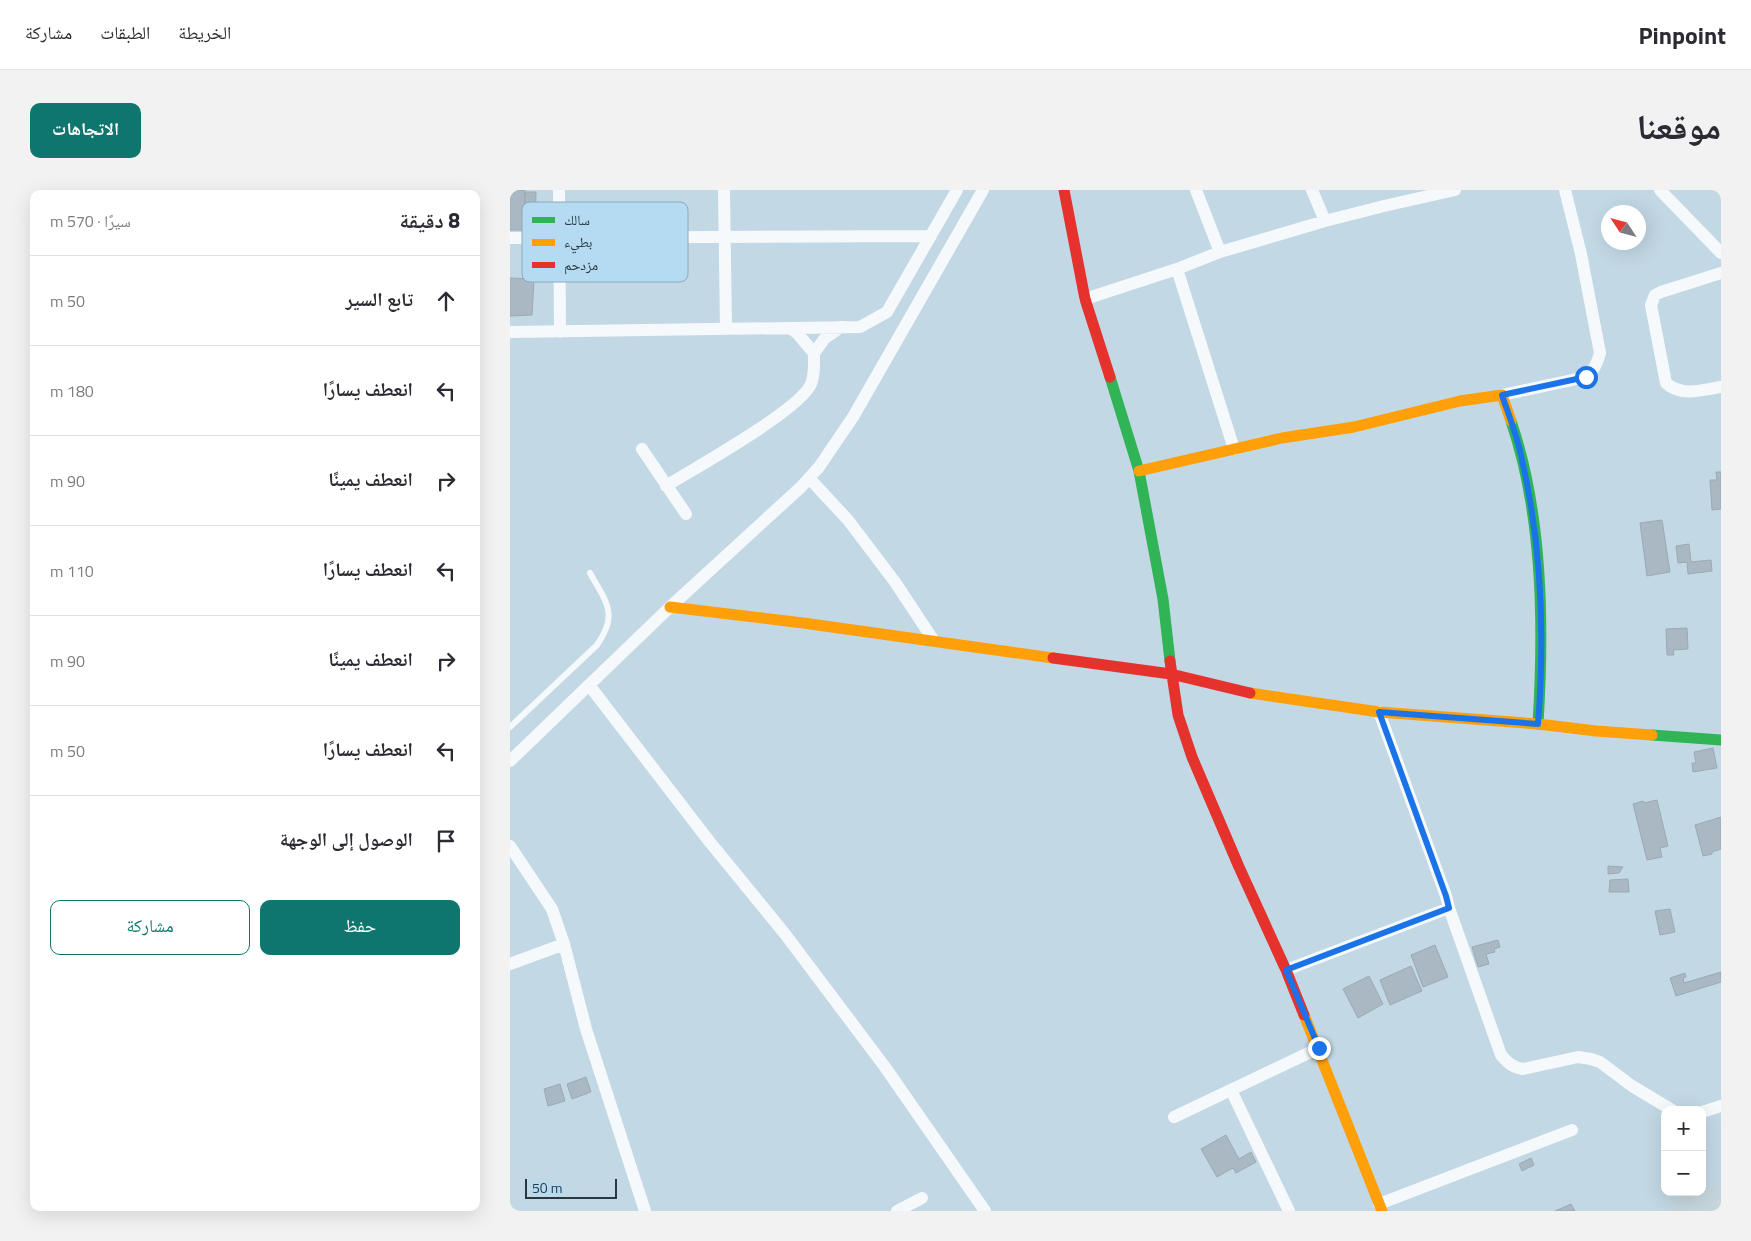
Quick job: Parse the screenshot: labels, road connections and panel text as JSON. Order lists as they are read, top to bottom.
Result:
{
  "legend": ["سالك", "بطيء", "مزدحم"],
  "scale_bar": "50 m",
  "north": "top left",
  "page": {
    "header": "Pinpoint",
    "nav": ["الخريطة", "الطبقات", "مشاركة"],
    "title": "موقعنا",
    "buttons": [
      "الاتجاهات",
      ["حفظ", "مشاركة"]
    ],
    "heading": ["8 دقيقة", "سيرًا · 570 m"],
    "list": [
      ["تابع السير", "50 m"],
      ["انعطف يسارًا", "180 m"],
      ["انعطف يمينًا", "90 m"],
      ["انعطف يسارًا", "110 m"],
      ["انعطف يمينًا", "90 m"],
      ["انعطف يسارًا", "50 m"],
      "الوصول إلى الوجهة"
    ],
    "map_buttons": ["+", "−"],
    "scale": "50 m"
  }
}
